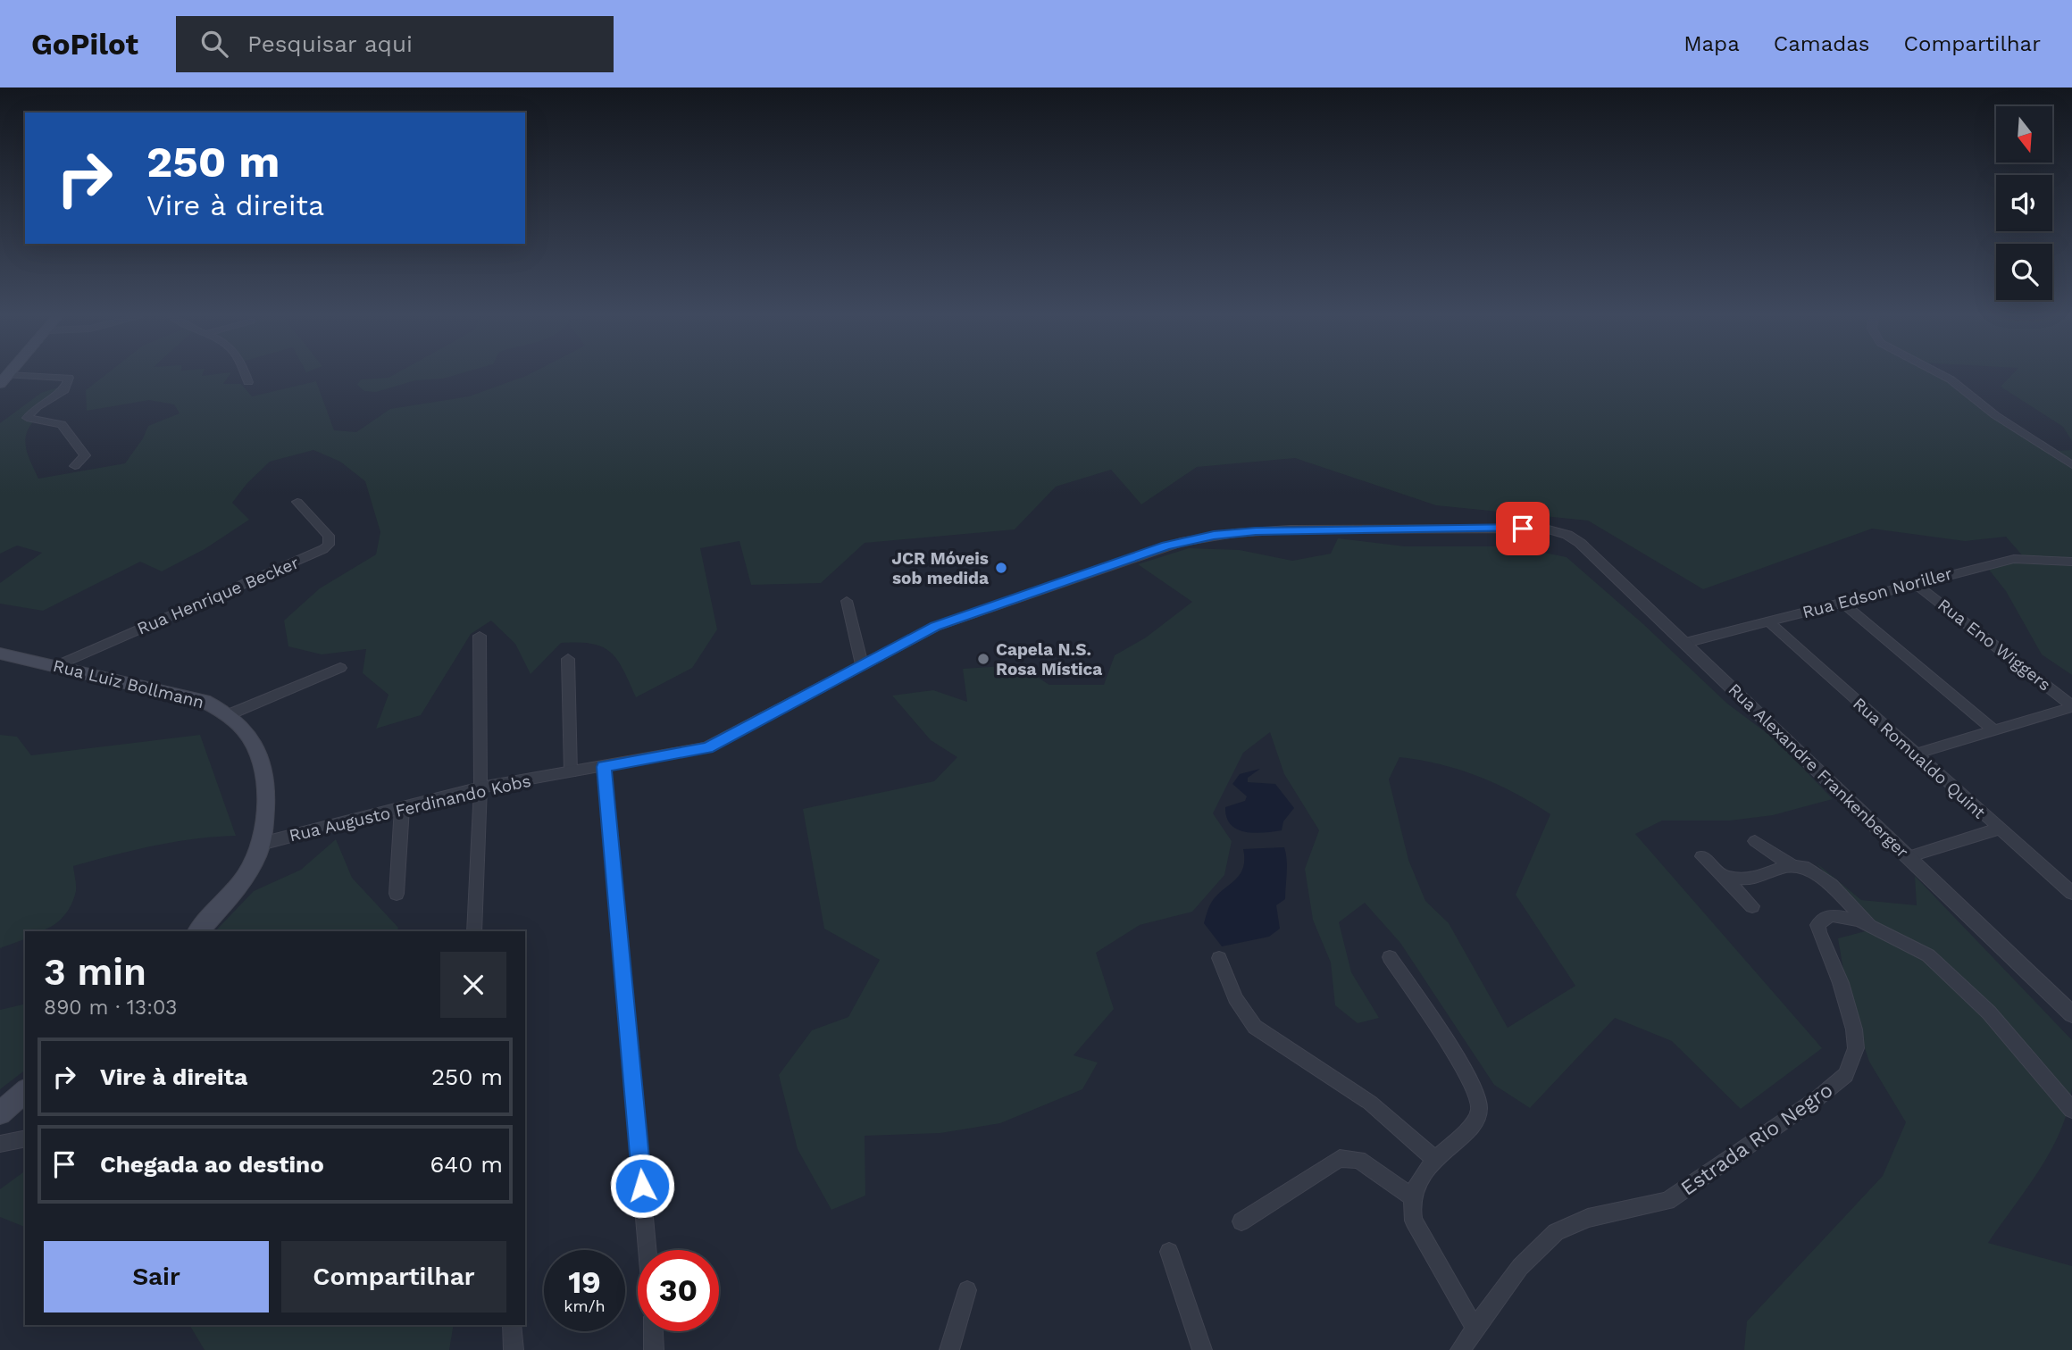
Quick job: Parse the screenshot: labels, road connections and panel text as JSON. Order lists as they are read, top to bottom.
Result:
{
  "streets": {
    "main road": ["Rua Luiz Bollmann"],
    "street": [
      "Rua Edson Noriller",
      "Rua Henrique Becker",
      "Rua Eno Wiggers",
      "Rua Romualdo Quint",
      "Rua Alexandre Frankenberger",
      "Rua Augusto Ferdinando Kobs",
      "Estrada Rio Negro"
    ]
  },
  "crossings": [
    ["Rua Edson Noriller", "Rua Eno Wiggers"],
    ["Rua Edson Noriller", "Rua Romualdo Quint"],
    ["Rua Edson Noriller", "Rua Alexandre Frankenberger"],
    ["Rua Henrique Becker", "Rua Luiz Bollmann"],
    ["Rua Luiz Bollmann", "Rua Augusto Ferdinando Kobs"],
    ["Rua Alexandre Frankenberger", "Rua Augusto Ferdinando Kobs"]
  ],
  "places": ["JCR Móveis sob medida", "Capela N.S. Rosa Mística"],
  "north": "bottom",
  "page": {
    "header": "GoPilot",
    "search": "Pesquisar aqui",
    "nav": ["Mapa", "Camadas", "Compartilhar"],
    "turn": ["250 m", "Vire à direita"],
    "heading": ["3 min", "890 m · 13:03"],
    "list": [
      {
        "name": "Vire à direita",
        "value": "250 m"
      },
      {
        "name": "Chegada ao destino",
        "value": "640 m"
      }
    ],
    "buttons": ["Sair", "Compartilhar"],
    "speed": "19 km/h",
    "limit": "30"
  }
}
